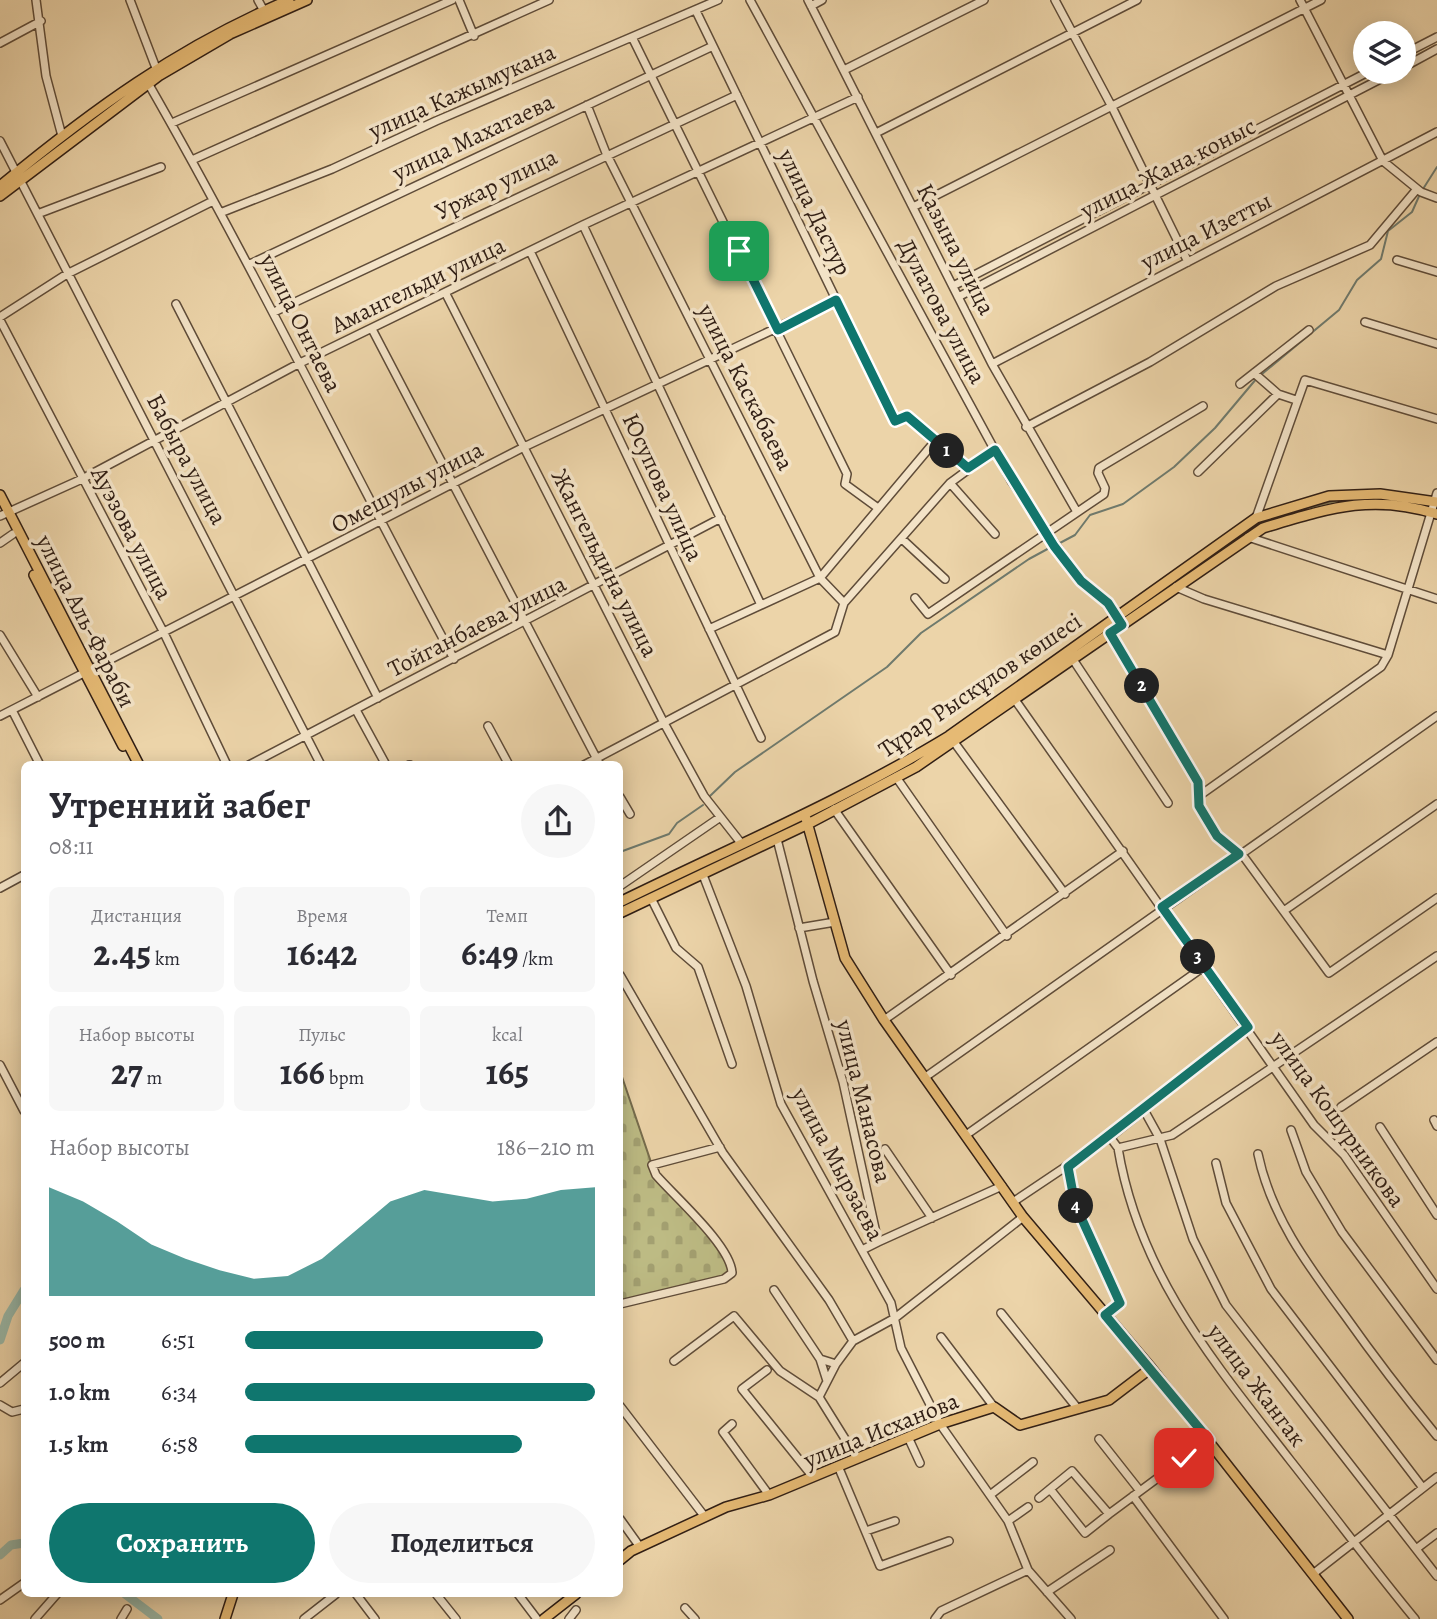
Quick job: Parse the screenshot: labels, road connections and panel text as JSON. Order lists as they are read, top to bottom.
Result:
{
  "streets": {
    "main road": ["улица Аль-Фараби", "Тұрар Рыскұлов көшесі", "улица Исханова"],
    "street": [
      "улица Кажымукана",
      "улица Махатаева",
      "улица Жана коныс",
      "Уржар улица",
      "улица Дастур",
      "улица Изетты",
      "Казына улица",
      "Амангельди улица",
      "Дулатова улица",
      "улица Онтаева",
      "улица Каскабаева",
      "Бабыра улица",
      "Омешулы улица",
      "Юсупова улица",
      "Ауэзова улица",
      "Жангельдина улица",
      "Тойганбаева улица",
      "улица Манасова",
      "улица Кошурникова",
      "улица Мырзаева",
      "улица Жангак"
    ]
  },
  "crossings": [
    ["улица Кажымукана", "улица Дастур"],
    ["улица Кажымукана", "улица Онтаева"],
    ["улица Махатаева", "улица Дастур"],
    ["улица Махатаева", "улица Онтаева"],
    ["улица Махатаева", "улица Каскабаева"],
    ["улица Жана коныс", "Казына улица"],
    ["Уржар улица", "улица Дастур"],
    ["Уржар улица", "улица Онтаева"],
    ["Уржар улица", "улица Каскабаева"],
    ["улица Дастур", "Амангельди улица"],
    ["улица Дастур", "Омешулы улица"],
    ["улица Изетты", "Казына улица"],
    ["Казына улица", "Амангельди улица"],
    ["Амангельди улица", "Дулатова улица"],
    ["Амангельди улица", "улица Онтаева"],
    ["Амангельди улица", "улица Каскабаева"],
    ["Амангельди улица", "Бабыра улица"],
    ["Амангельди улица", "Юсупова улица"],
    ["Амангельди улица", "Ауэзова улица"],
    ["Амангельди улица", "Жангельдина улица"],
    ["Амангельди улица", "улица Аль-Фараби"],
    ["Дулатова улица", "Тұрар Рыскұлов көшесі"],
    ["улица Онтаева", "Омешулы улица"],
    ["улица Онтаева", "Тойганбаева улица"],
    ["улица Каскабаева", "Омешулы улица"],
    ["Бабыра улица", "Омешулы улица"],
    ["Бабыра улица", "Тойганбаева улица"],
    ["Омешулы улица", "Юсупова улица"],
    ["Омешулы улица", "Ауэзова улица"],
    ["Омешулы улица", "Жангельдина улица"],
    ["Омешулы улица", "улица Аль-Фараби"],
    ["Юсупова улица", "Тойганбаева улица"],
    ["Жангельдина улица", "Тойганбаева улица"],
    ["Жангельдина улица", "Тұрар Рыскұлов көшесі"],
    ["Тұрар Рыскұлов көшесі", "улица Манасова"],
    ["Тұрар Рыскұлов көшесі", "улица Кошурникова"],
    ["Тұрар Рыскұлов көшесі", "улица Мырзаева"],
    ["улица Мырзаева", "улица Исханова"]
  ],
  "page": {
    "pins": [
      "1",
      "2",
      "3",
      "4"
    ],
    "heading": ["Утренний забег", "08:11"],
    "stats": [
      ["Дистанция", "2.45 km"],
      ["Время", "16:42"],
      ["Темп", "6:49 /km"],
      ["Набор высоты", "27 m"],
      ["Пульс", "166 bpm"],
      ["kcal", "165"]
    ],
    "chart": ["Набор высоты", "186–210 m"],
    "list": [
      {
        "name": "500 m",
        "note": "6:51"
      },
      {
        "name": "1.0 km",
        "note": "6:34"
      },
      {
        "name": "1.5 km",
        "note": "6:58"
      }
    ],
    "buttons": ["Сохранить", "Поделиться"]
  }
}
